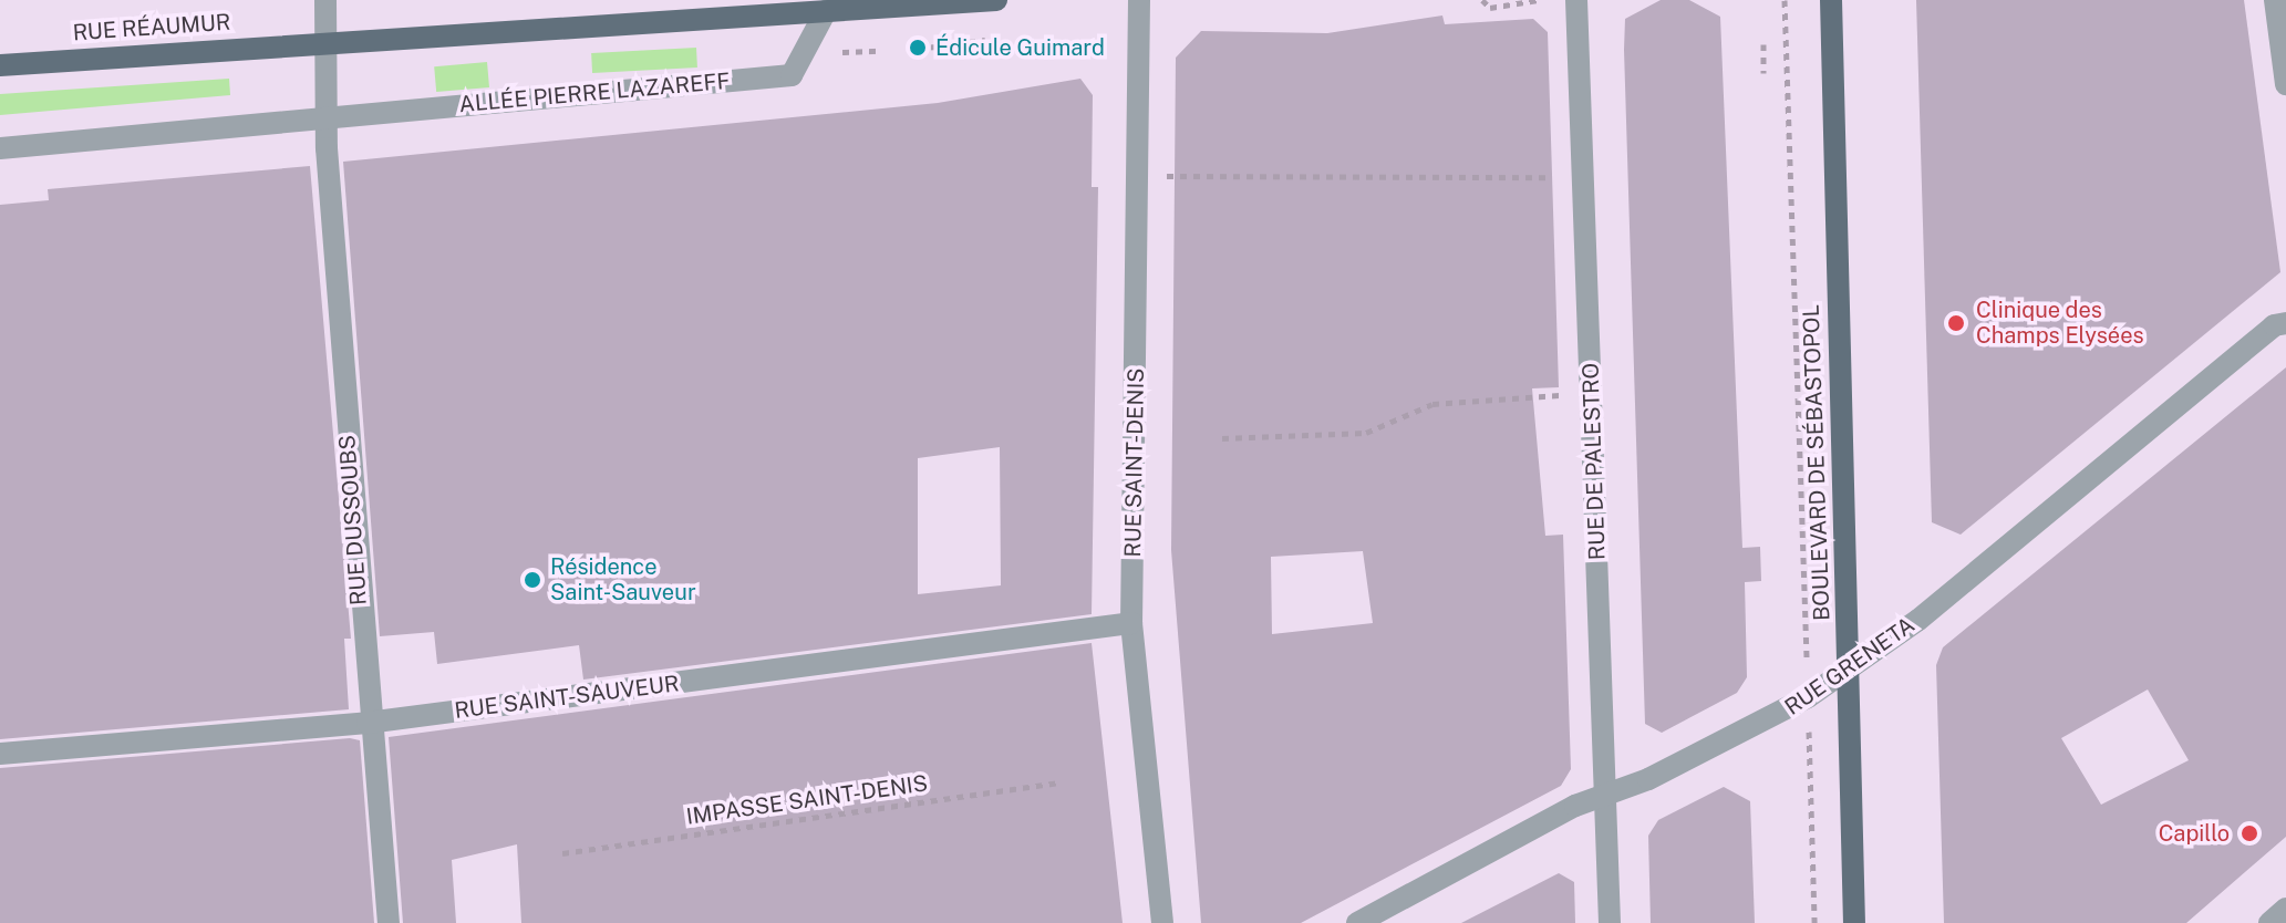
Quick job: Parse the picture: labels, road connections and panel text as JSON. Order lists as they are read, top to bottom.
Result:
{
  "streets": {
    "main road": ["RUE RÉAUMUR", "BOULEVARD DE SÉBASTOPOL"],
    "street": [
      "ALLÉE PIERRE LAZAREFF",
      "RUE DE PALESTRO",
      "RUE SAINT-DENIS",
      "RUE DUSSOUBS",
      "RUE GRENETA",
      "RUE SAINT-SAUVEUR"
    ],
    "path": ["IMPASSE SAINT-DENIS"]
  },
  "crossings": [
    ["RUE RÉAUMUR", "ALLÉE PIERRE LAZAREFF"],
    ["ALLÉE PIERRE LAZAREFF", "RUE DUSSOUBS"],
    ["RUE DE PALESTRO", "RUE GRENETA"],
    ["RUE SAINT-DENIS", "RUE SAINT-SAUVEUR"],
    ["BOULEVARD DE SÉBASTOPOL", "RUE GRENETA"],
    ["RUE DUSSOUBS", "RUE SAINT-SAUVEUR"]
  ],
  "places": [
    "Édicule Guimard",
    "Clinique des Champs Elysées",
    "Résidence Saint-Sauveur",
    "Capillo"
  ]
}
